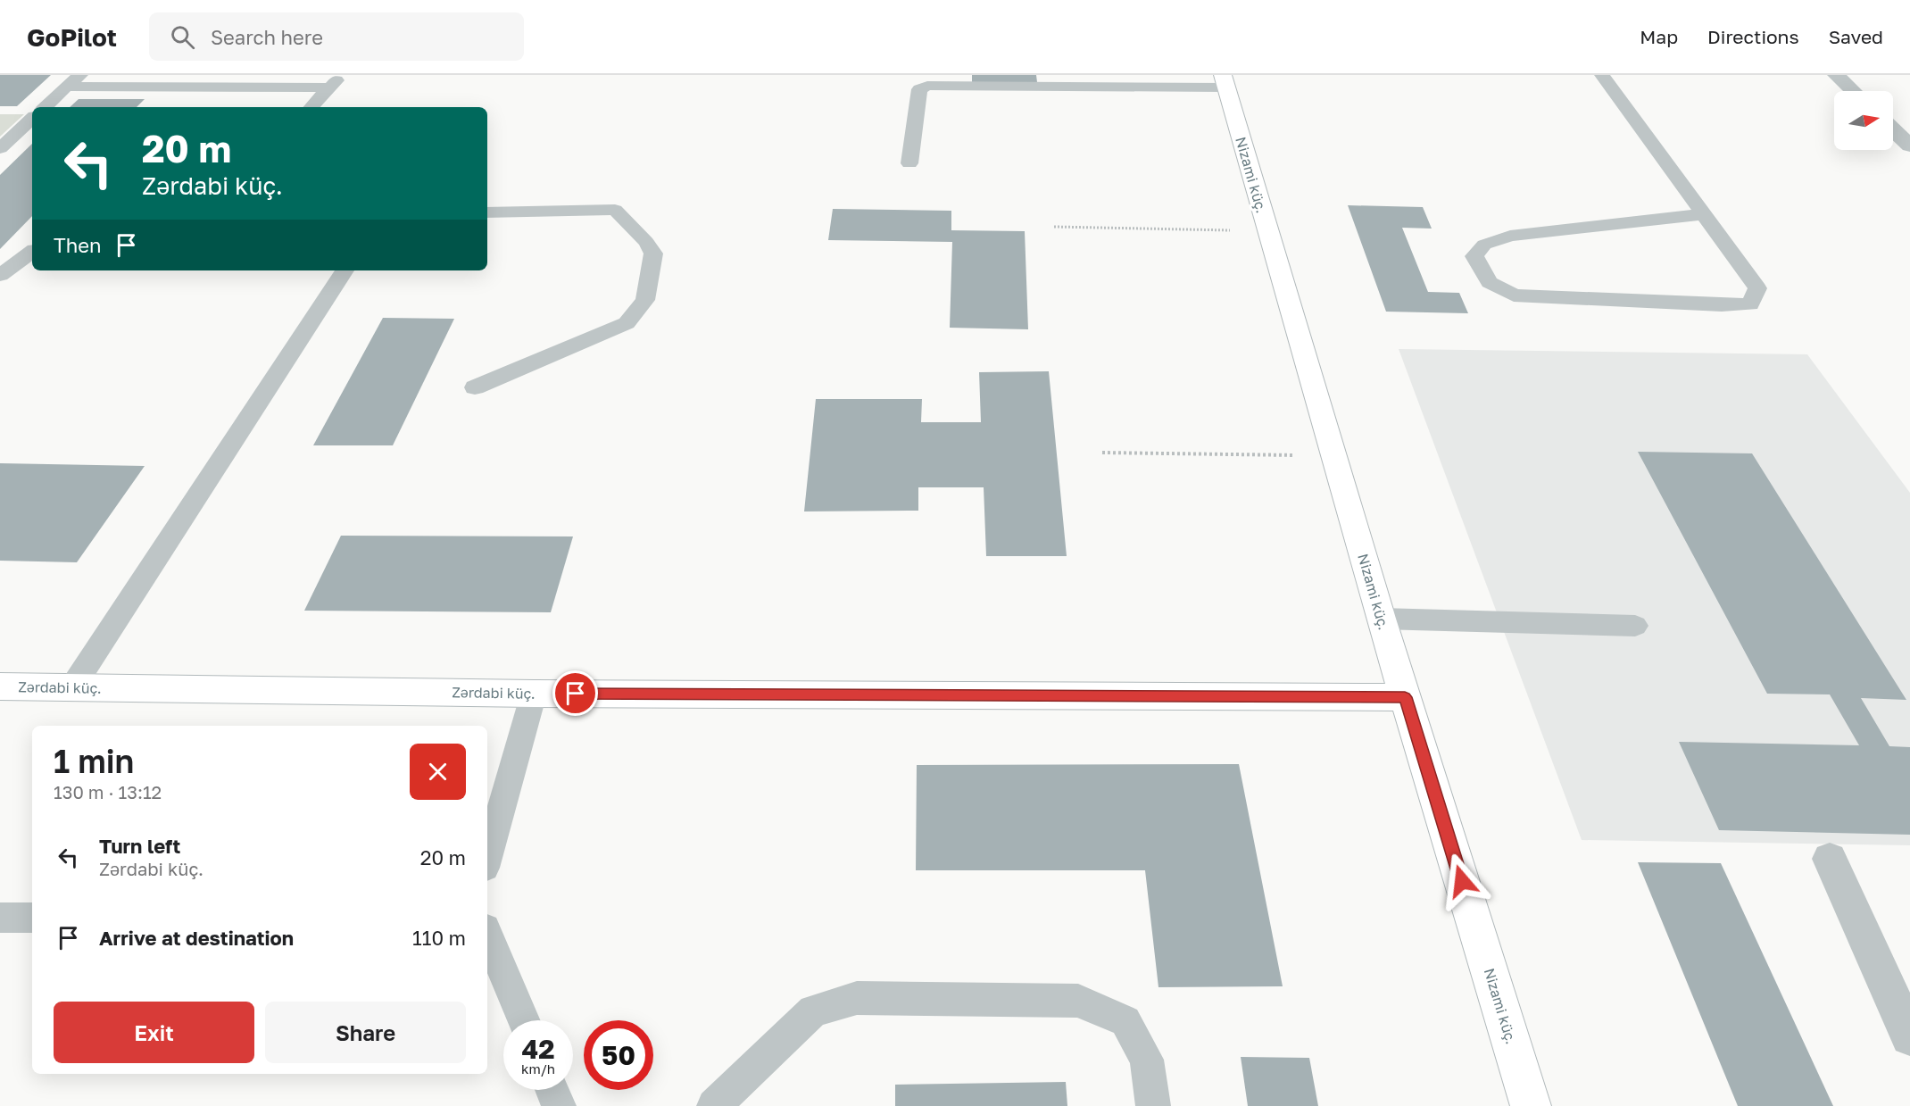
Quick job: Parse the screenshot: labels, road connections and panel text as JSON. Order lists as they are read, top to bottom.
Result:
{
  "streets": {
    "main road": ["Nizami küç.", "Zərdabi küç."]
  },
  "crossings": [
    ["Nizami küç.", "Zərdabi küç."]
  ],
  "north": "right",
  "page": {
    "header": "GoPilot",
    "search": "Search here",
    "nav": ["Map", "Directions", "Saved"],
    "turn": ["20 m", "Zərdabi küç."],
    "then": "Then",
    "heading": ["1 min", "130 m · 13:12"],
    "list": [
      {
        "name": "Turn left",
        "note": "Zərdabi küç.",
        "value": "20 m"
      },
      {
        "name": "Arrive at destination",
        "value": "110 m"
      }
    ],
    "buttons": ["Exit", "Share"],
    "speed": "42 km/h",
    "limit": "50"
  }
}
